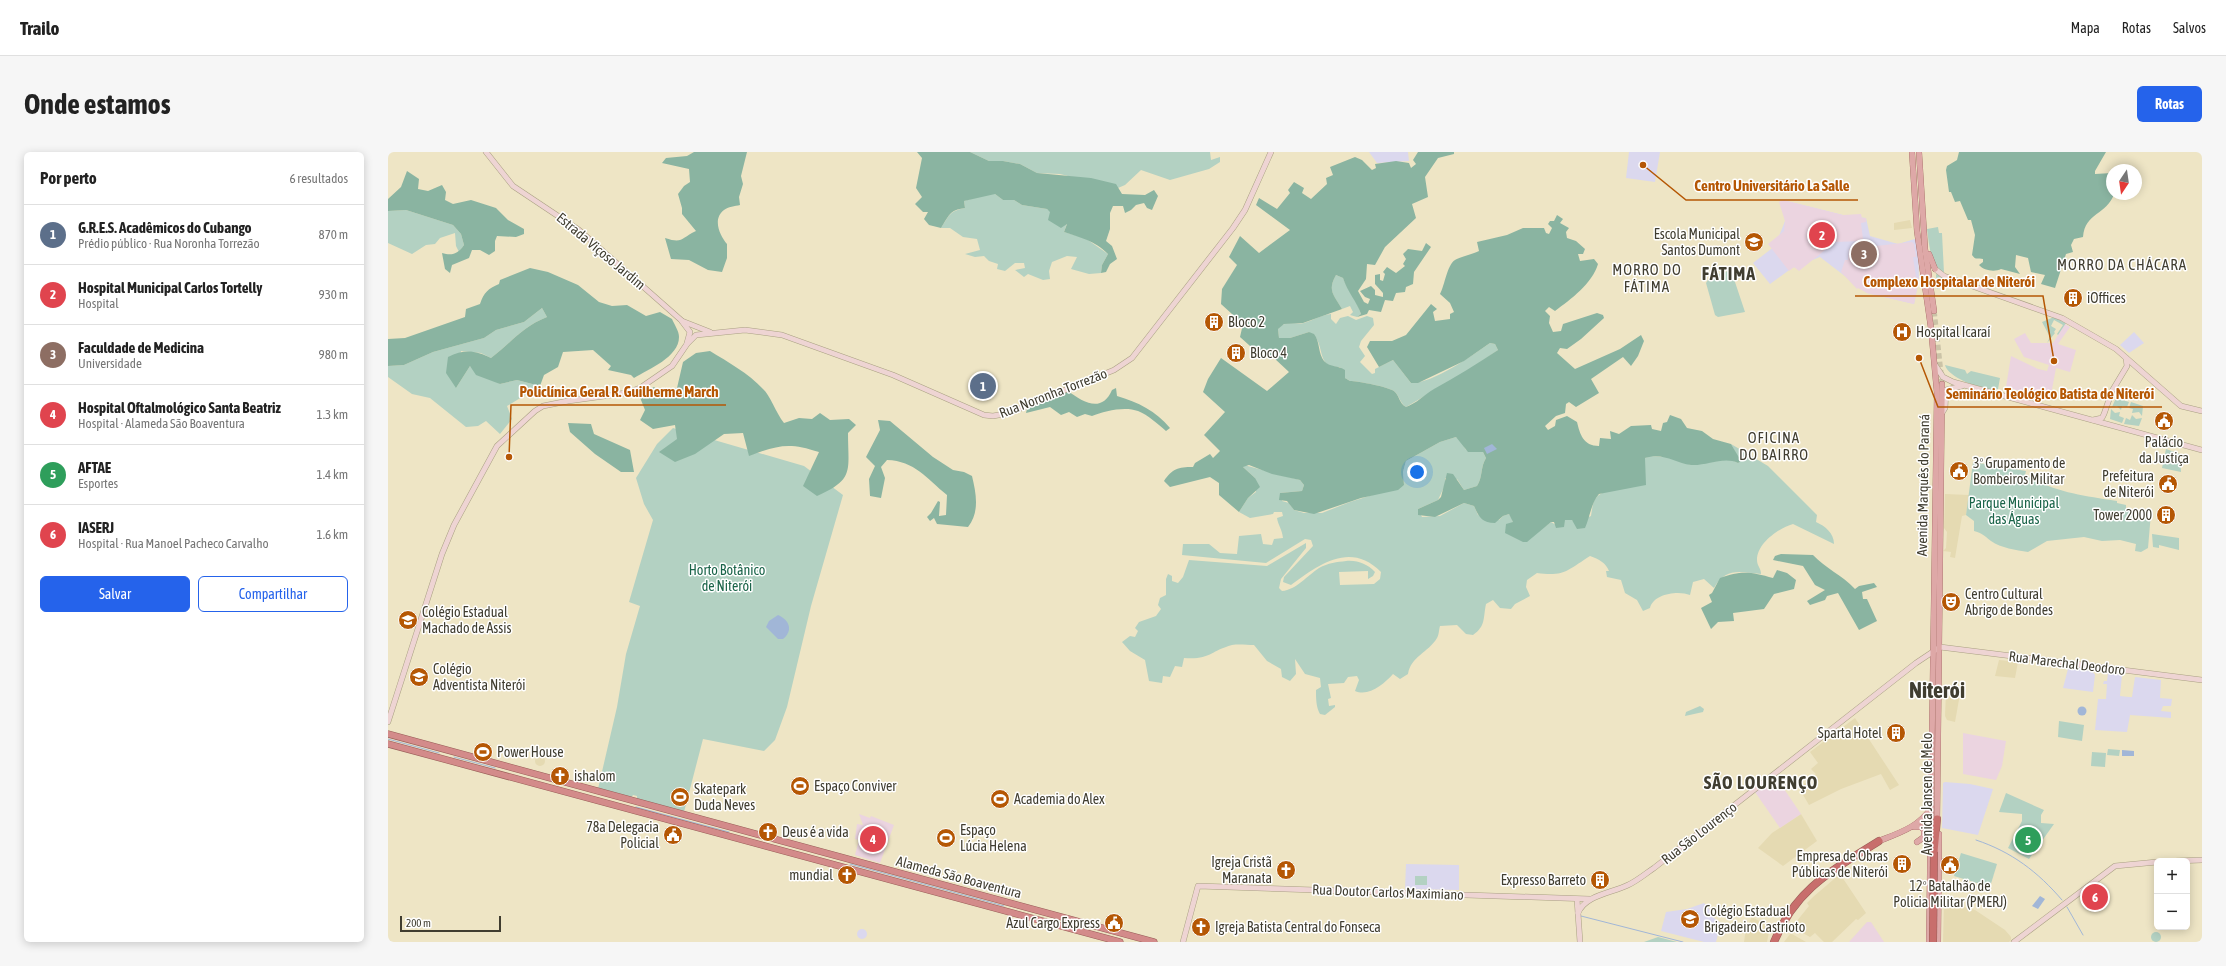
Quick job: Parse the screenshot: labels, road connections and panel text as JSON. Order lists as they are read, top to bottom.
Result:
{
  "streets": {
    "highway": ["Alameda São Boaventura"],
    "main road": [
      "Estrada Viçoso Jardim",
      "Rua Noronha Torrezão",
      "Avenida Marquês do Paraná",
      "Rua Marechal Deodoro",
      "Avenida Jansen de Melo",
      "Rua São Lourenço",
      "Rua Doutor Carlos Maximiano"
    ]
  },
  "crossings": [
    ["Estrada Viçoso Jardim", "Rua Noronha Torrezão"],
    ["Avenida Marquês do Paraná", "Rua Marechal Deodoro"],
    ["Avenida Marquês do Paraná", "Avenida Jansen de Melo"],
    ["Avenida Marquês do Paraná", "Rua São Lourenço"],
    ["Rua Marechal Deodoro", "Avenida Jansen de Melo"],
    ["Avenida Jansen de Melo", "Rua São Lourenço"],
    ["Rua São Lourenço", "Rua Doutor Carlos Maximiano"]
  ],
  "districts": [
    "MORRO DA CHÁCARA",
    "MORRO DO FÁTIMA",
    "FÁTIMA",
    "OFICINA DO BAIRRO",
    "Niterói",
    "SÃO LOURENÇO"
  ],
  "parks": ["Parque Municipal das Águas", "Horto Botânico de Niterói"],
  "places": {
    "other": [
      "Centro Universitário La Salle",
      "Seminário Teológico Batista de Niterói",
      "Complexo Hospitalar de Niterói",
      "Policlínica Geral R. Guilherme March"
    ],
    "school or university": [
      "Escola Municipal Santos Dumont",
      "Colégio Estadual Machado de Assis",
      "Colégio Adventista Niterói",
      "Colégio Estadual Brigadeiro Castrioto"
    ],
    "building": [
      "iOffices",
      "Bloco 2",
      "Bloco 4",
      "Tower 2000",
      "Sparta Hotel",
      "Empresa de Obras Públicas de Niterói",
      "Expresso Barreto"
    ],
    "hospital": ["Hospital Icaraí"],
    "public building": [
      "Palácio da Justiça",
      "3º Grupamento de Bombeiros Militar",
      "Prefeitura de Niterói",
      "78a Delegacia Policial",
      "12º Batalhão de Policia Militar (PMERJ)",
      "Azul Cargo Express"
    ],
    "theatre": ["Centro Cultural Abrigo de Bondes"],
    "sports": [
      "Power House",
      "Espaço Conviver",
      "Skatepark Duda Neves",
      "Academia do Alex",
      "Espaço Lúcia Helena"
    ],
    "church": [
      "ishalom",
      "Deus é a vida",
      "Igreja Cristã Maranata",
      "mundial",
      "Igreja Batista Central do Fonseca"
    ]
  },
  "scale_bar": "200 m",
  "north": "bottom",
  "page": {
    "header": "Trailo",
    "nav": ["Mapa", "Rotas", "Salvos"],
    "buttons": [
      "Rotas",
      ["Salvar", "Compartilhar"]
    ],
    "title": "Onde estamos",
    "heading": ["Por perto", "6 resultados"],
    "list": [
      {
        "mark": "1",
        "name": "G.R.E.S. Acadêmicos do Cubango",
        "note": "Prédio público · Rua Noronha Torrezão",
        "value": "870 m"
      },
      {
        "mark": "2",
        "name": "Hospital Municipal Carlos Tortelly",
        "note": "Hospital",
        "value": "930 m"
      },
      {
        "mark": "3",
        "name": "Faculdade de Medicina",
        "note": "Universidade",
        "value": "980 m"
      },
      {
        "mark": "4",
        "name": "Hospital Oftalmológico Santa Beatriz",
        "note": "Hospital · Alameda São Boaventura",
        "value": "1.3 km"
      },
      {
        "mark": "5",
        "name": "AFTAE",
        "note": "Esportes",
        "value": "1.4 km"
      },
      {
        "mark": "6",
        "name": "IASERJ",
        "note": "Hospital · Rua Manoel Pacheco Carvalho",
        "value": "1.6 km"
      }
    ],
    "pins": [
      "2",
      "3",
      "1",
      "4",
      "5",
      "6"
    ],
    "map_buttons": ["+", "−"],
    "scale": "200 m"
  }
}
